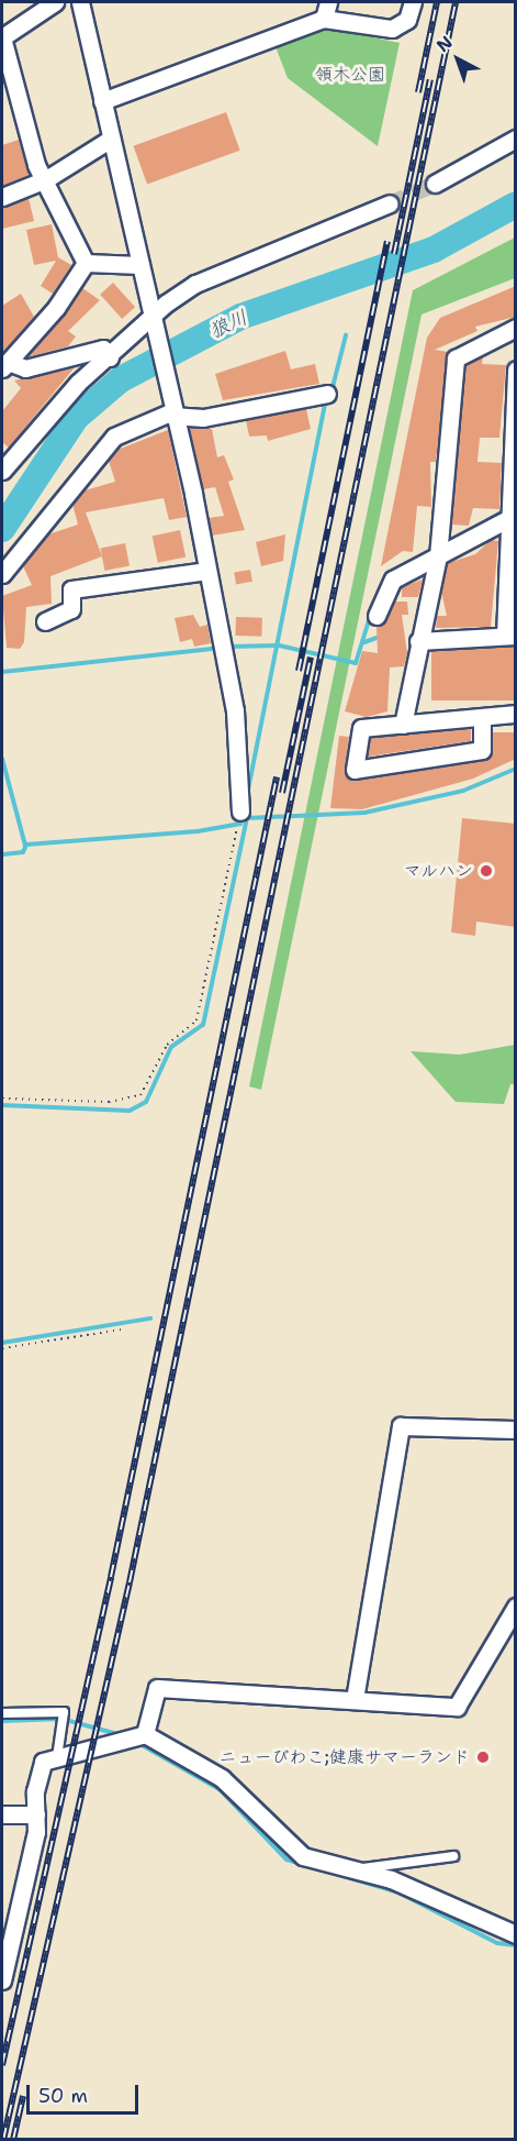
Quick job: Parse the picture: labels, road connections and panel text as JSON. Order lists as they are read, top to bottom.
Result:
{
  "water": ["狼川"],
  "parks": ["領木公園"],
  "places": ["マルハン", "ニューびわこ;健康サマーランド"],
  "scale_bar": "50 m",
  "north": "top left"
}
